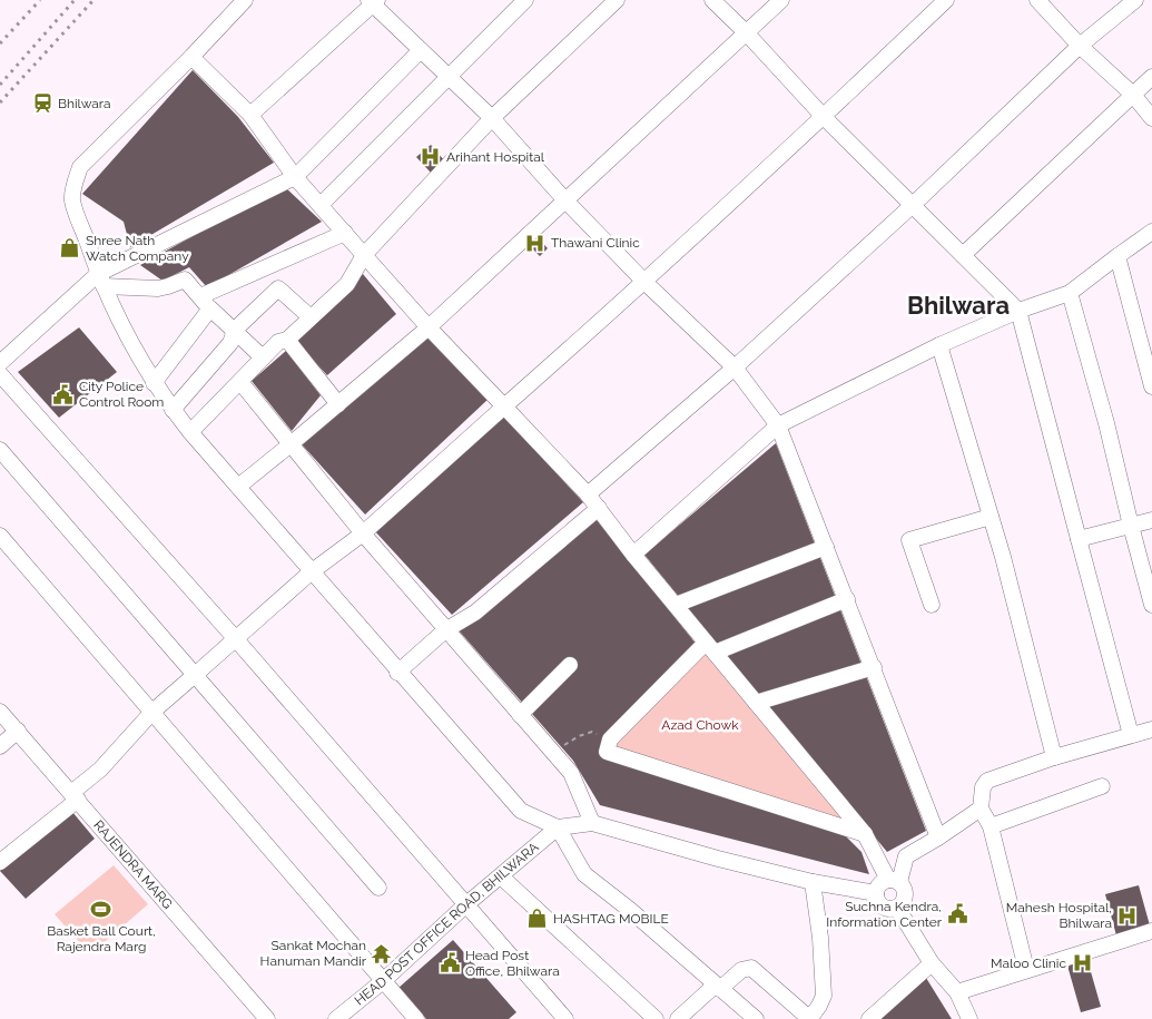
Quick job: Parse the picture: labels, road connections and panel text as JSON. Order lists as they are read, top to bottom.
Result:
{
  "streets": {
    "street": ["RAJENDRA MARG", "HEAD POST OFFICE ROAD, BHILWARA"]
  },
  "districts": ["Bhilwara"],
  "parks": ["Azad Chowk"],
  "places": {
    "station": ["Bhilwara"],
    "hospital": [
      "Arihant Hospital",
      "Thawani Clinic",
      "Mahesh Hospital, Bhilwara",
      "Maloo Clinic"
    ],
    "shop": ["Shree Nath Watch Company", "HASHTAG MOBILE"],
    "public building": ["City Police Control Room", "Suchna Kendra, Information Center", "Head Post Office, Bhilwara"],
    "sports": ["Basket Ball Court, Rajendra Marg"],
    "temple": ["Sankat Mochan Hanuman Mandir"]
  }
}
